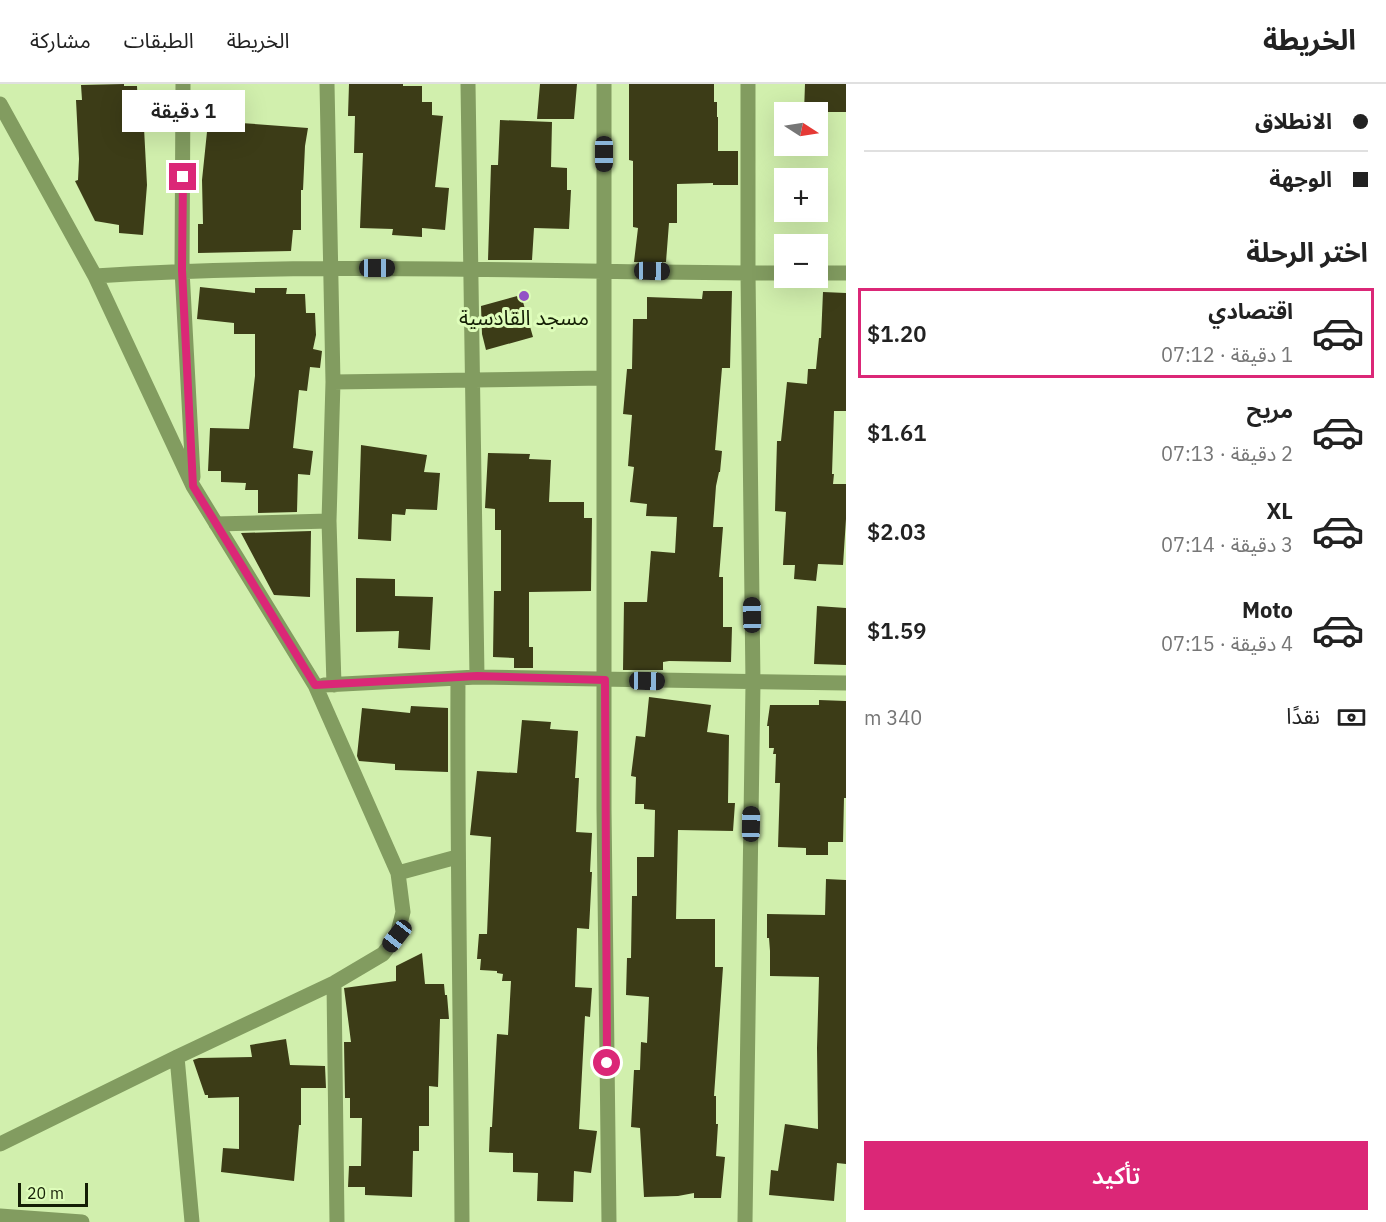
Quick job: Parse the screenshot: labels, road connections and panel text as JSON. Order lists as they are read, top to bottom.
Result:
{
  "places": ["مسجد القادسية"],
  "scale_bar": "20 m",
  "north": "right",
  "page": {
    "header": "الخريطة",
    "nav": ["الخريطة", "الطبقات", "مشاركة"],
    "banner": ["الانطلاق", "الوجهة"],
    "bubble": "1 دقيقة",
    "map_buttons": ["+", "−"],
    "heading": "اختر الرحلة",
    "list": [
      {
        "name": "اقتصادي",
        "note": "1 دقيقة · 07:12",
        "value": "$1.20"
      },
      {
        "name": "مريح",
        "note": "2 دقيقة · 07:13",
        "value": "$1.61"
      },
      {
        "name": "XL",
        "note": "3 دقيقة · 07:14",
        "value": "$2.03"
      },
      {
        "name": "Moto",
        "note": "4 دقيقة · 07:15",
        "value": "$1.59"
      }
    ],
    "pay": ["نقدًا", "340 m"],
    "buttons": "تأكيد",
    "scale": "20 m"
  }
}
